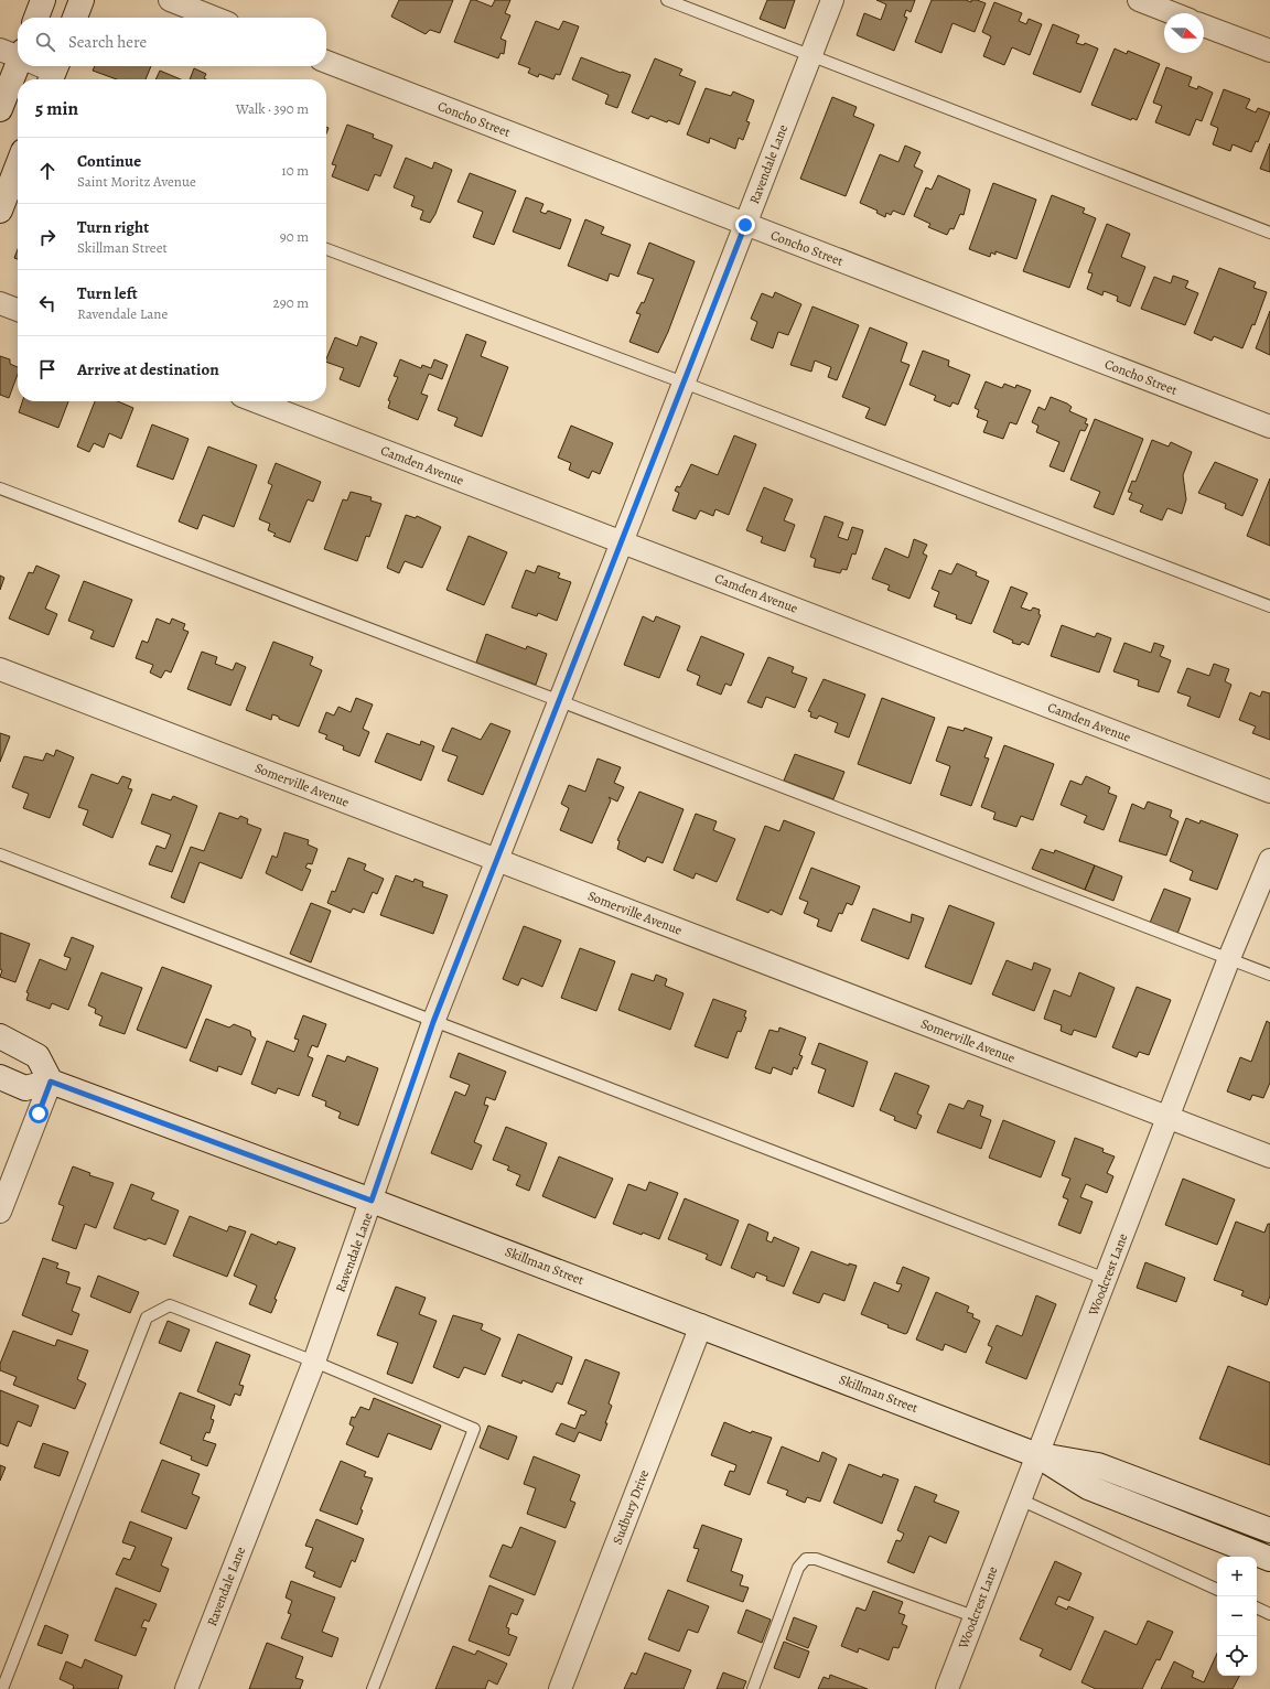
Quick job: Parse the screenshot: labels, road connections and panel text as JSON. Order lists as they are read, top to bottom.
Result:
{
  "streets": {
    "main road": ["Skillman Street"],
    "street": [
      "Concho Street",
      "Ravendale Lane",
      "Camden Avenue",
      "Somerville Avenue",
      "Woodcrest Lane",
      "Sudbury Drive"
    ]
  },
  "crossings": [
    ["Concho Street", "Ravendale Lane"],
    ["Ravendale Lane", "Camden Avenue"],
    ["Ravendale Lane", "Somerville Avenue"],
    ["Ravendale Lane", "Skillman Street"],
    ["Somerville Avenue", "Woodcrest Lane"],
    ["Skillman Street", "Woodcrest Lane"],
    ["Skillman Street", "Sudbury Drive"]
  ],
  "north": "right",
  "page": {
    "search": "Search here",
    "heading": ["5 min", "Walk · 390 m"],
    "list": [
      ["Continue", "Saint Moritz Avenue", "10 m"],
      ["Turn right", "Skillman Street", "90 m"],
      ["Turn left", "Ravendale Lane", "290 m"],
      "Arrive at destination"
    ],
    "map_buttons": ["+", "−"]
  }
}
